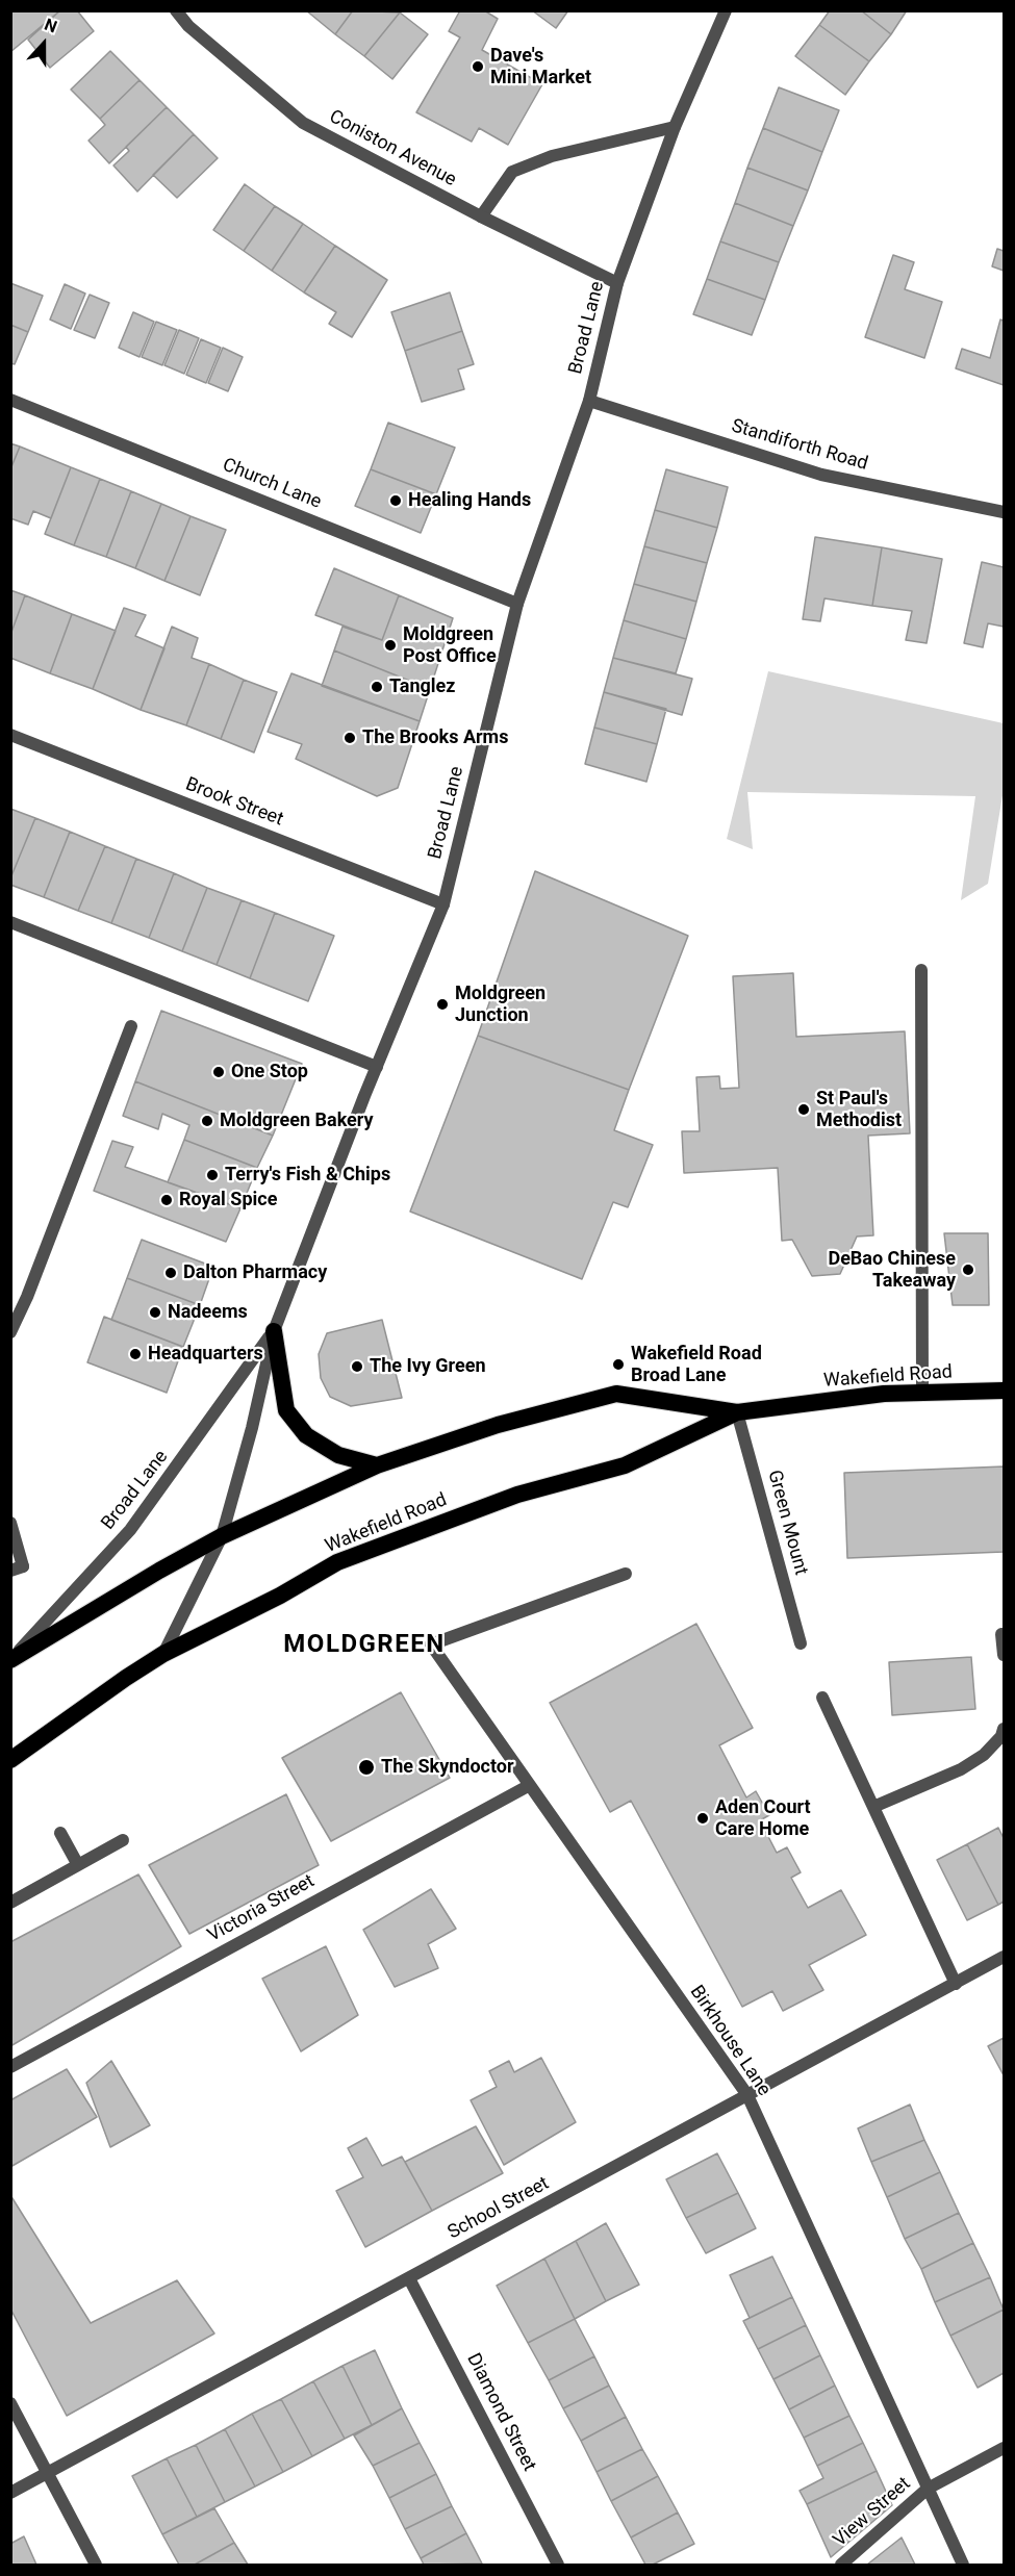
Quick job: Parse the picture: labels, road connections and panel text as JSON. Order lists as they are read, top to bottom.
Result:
{
  "streets": {
    "highway": ["Wakefield Road"],
    "street": [
      "Coniston Avenue",
      "Broad Lane",
      "Standiforth Road",
      "Church Lane",
      "Brook Street",
      "Green Mount",
      "Victoria Street",
      "Birkhouse Lane",
      "School Street",
      "Diamond Street",
      "View Street"
    ]
  },
  "crossings": [
    ["Coniston Avenue", "Broad Lane"],
    ["Broad Lane", "Standiforth Road"],
    ["Broad Lane", "Church Lane"],
    ["Broad Lane", "Brook Street"],
    ["Broad Lane", "Wakefield Road"],
    ["Wakefield Road", "Green Mount"],
    ["Victoria Street", "Birkhouse Lane"],
    ["Birkhouse Lane", "School Street"],
    ["Birkhouse Lane", "View Street"],
    ["School Street", "Diamond Street"]
  ],
  "districts": ["MOLDGREEN"],
  "places": [
    "Dave's Mini Market",
    "Healing Hands",
    "Moldgreen Post Office",
    "Tanglez",
    "The Brooks Arms",
    "Moldgreen Junction",
    "One Stop",
    "St Paul's Methodist",
    "Moldgreen Bakery",
    "Terry's Fish & Chips",
    "Royal Spice",
    "DeBao Chinese Takeaway",
    "Dalton Pharmacy",
    "Nadeems",
    "Headquarters",
    "Wakefield Road Broad Lane",
    "The Ivy Green",
    "The Skyndoctor",
    "Aden Court Care Home"
  ],
  "north": "top"
}
